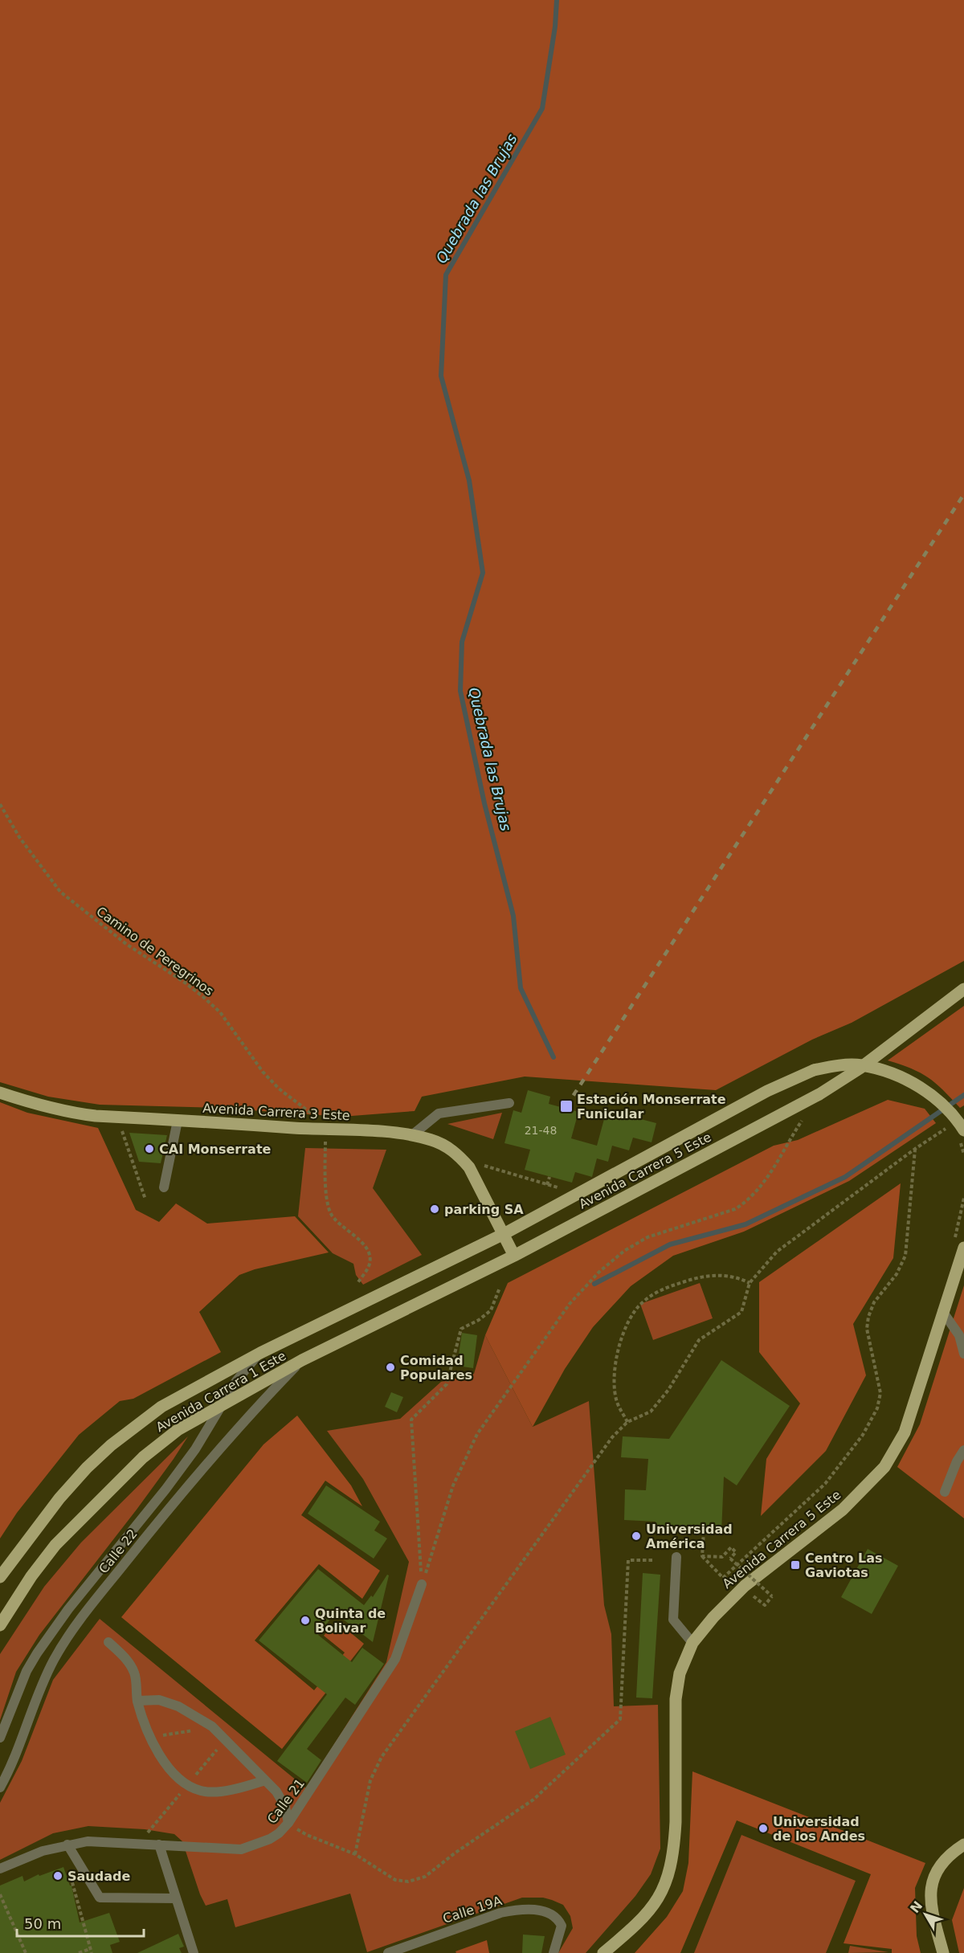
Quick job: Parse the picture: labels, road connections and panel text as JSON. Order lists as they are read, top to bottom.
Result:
{
  "streets": {
    "main road": ["Avenida Carrera 3 Este", "Avenida Carrera 5 Este", "Avenida Carrera 1 Este"],
    "street": ["Calle 22", "Calle 21", "Calle 19A"],
    "path": ["Camino de Peregrinos"]
  },
  "crossings": [
    ["Camino de Peregrinos", "Avenida Carrera 3 Este"],
    ["Avenida Carrera 3 Este", "Avenida Carrera 5 Este"],
    ["Avenida Carrera 3 Este", "Avenida Carrera 1 Este"],
    ["Avenida Carrera 5 Este", "Avenida Carrera 1 Este"],
    ["Avenida Carrera 1 Este", "Calle 22"]
  ],
  "water": ["Quebrada las Brujas"],
  "places": {
    "transit": ["Estación Monserrate Funicular", "Centro Las Gaviotas"],
    "other": [
      "CAI Monserrate",
      "parking SA",
      "Comidad Populares",
      "Universidad América",
      "Quinta de Bolivar",
      "Universidad de los Andes",
      "Saudade"
    ]
  },
  "house_numbers": ["21-48"],
  "scale_bar": "50 m",
  "north": "top left"
}
